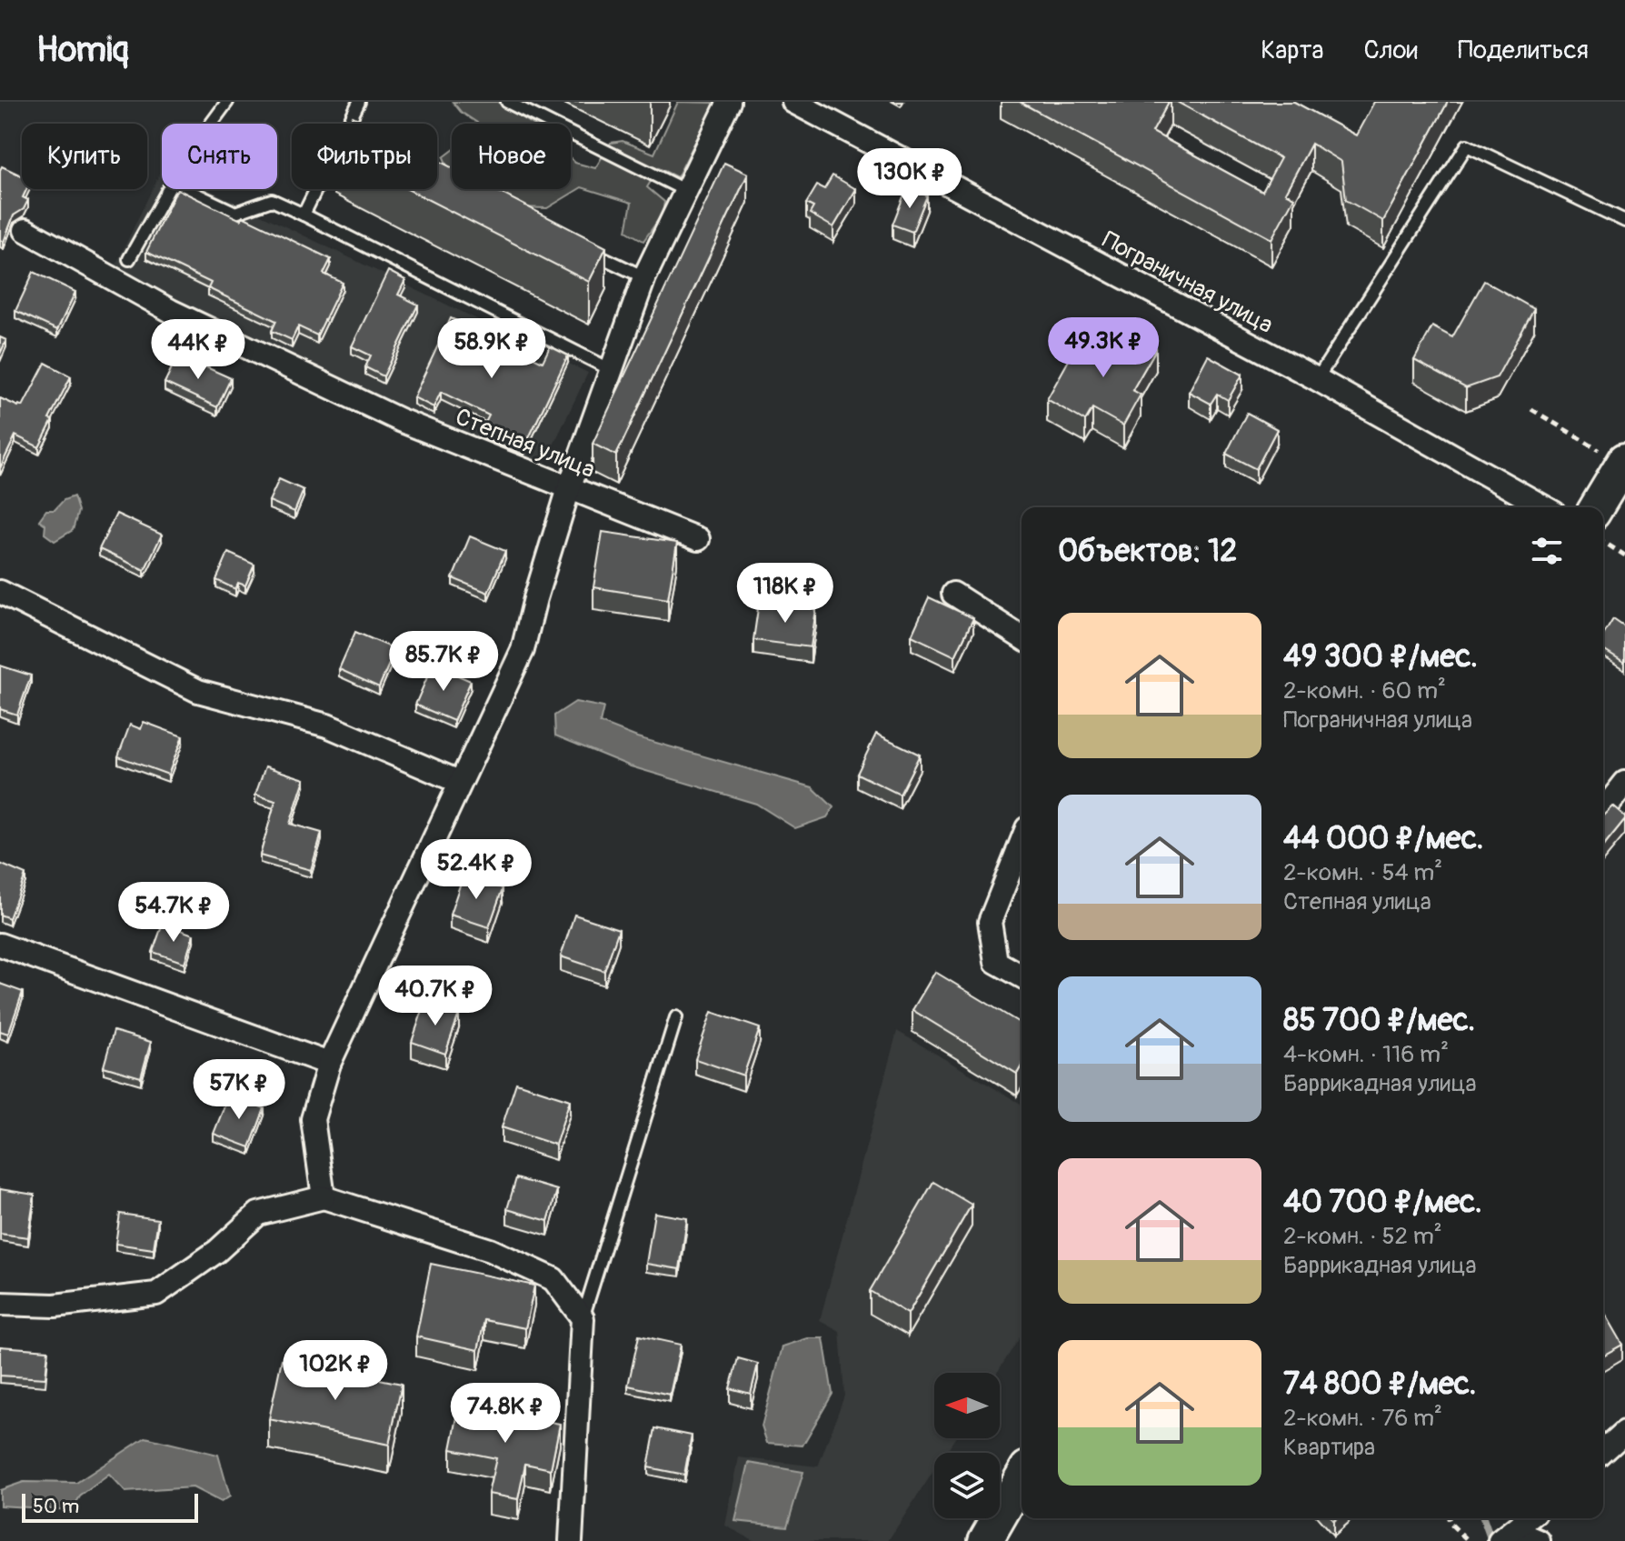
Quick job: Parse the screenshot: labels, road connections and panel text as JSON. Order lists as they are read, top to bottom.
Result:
{
  "streets": {
    "street": ["Пограничная улица", "Степная улица"]
  },
  "scale_bar": "50 m",
  "north": "left",
  "page": {
    "header": "Homiq",
    "nav": ["Карта", "Слои", "Поделиться"],
    "chip": [
      "Купить",
      "Снять",
      "Фильтры",
      "Новое"
    ],
    "price": [
      "130K ₽",
      "49.3K ₽",
      "58.9K ₽",
      "44K ₽",
      "118K ₽",
      "85.7K ₽",
      "52.4K ₽",
      "54.7K ₽",
      "40.7K ₽",
      "57K ₽",
      "102K ₽",
      "74.8K ₽"
    ],
    "heading": "Объектов: 12",
    "list": [
      {
        "name": "49 300 ₽/мес.",
        "note": "2-комн. · 60 m² · Пограничная улица"
      },
      {
        "name": "44 000 ₽/мес.",
        "note": "2-комн. · 54 m² · Степная улица"
      },
      {
        "name": "85 700 ₽/мес.",
        "note": "4-комн. · 116 m² · Баррикадная улица"
      },
      {
        "name": "40 700 ₽/мес.",
        "note": "2-комн. · 52 m² · Баррикадная улица"
      },
      {
        "name": "74 800 ₽/мес.",
        "note": "2-комн. · 76 m² · Квартира"
      }
    ],
    "scale": "50 m"
  }
}
